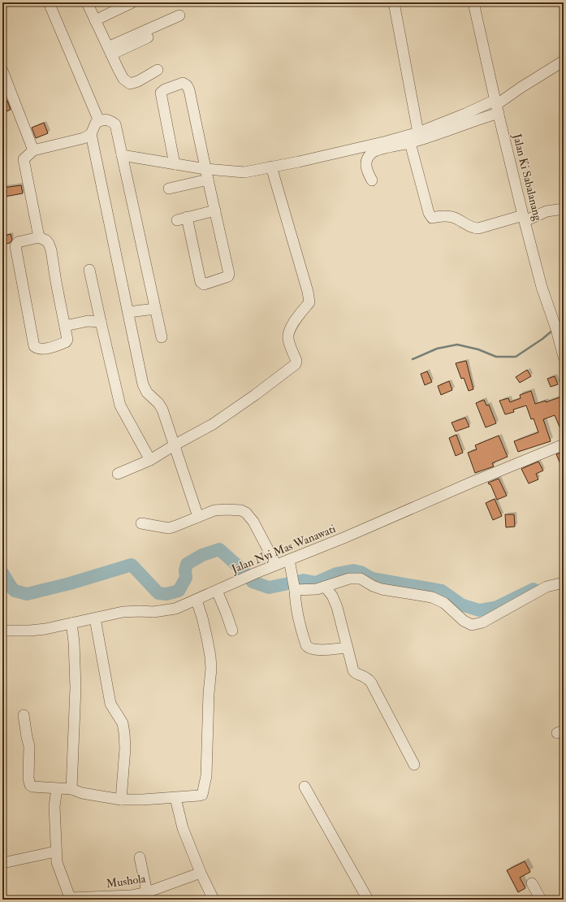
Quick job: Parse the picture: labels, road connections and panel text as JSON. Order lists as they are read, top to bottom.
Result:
{
  "streets": {
    "street": ["Jalan Ki Sabalanang", "Jalan Nyi Mas Wanawati", "Mushola"]
  }
}
